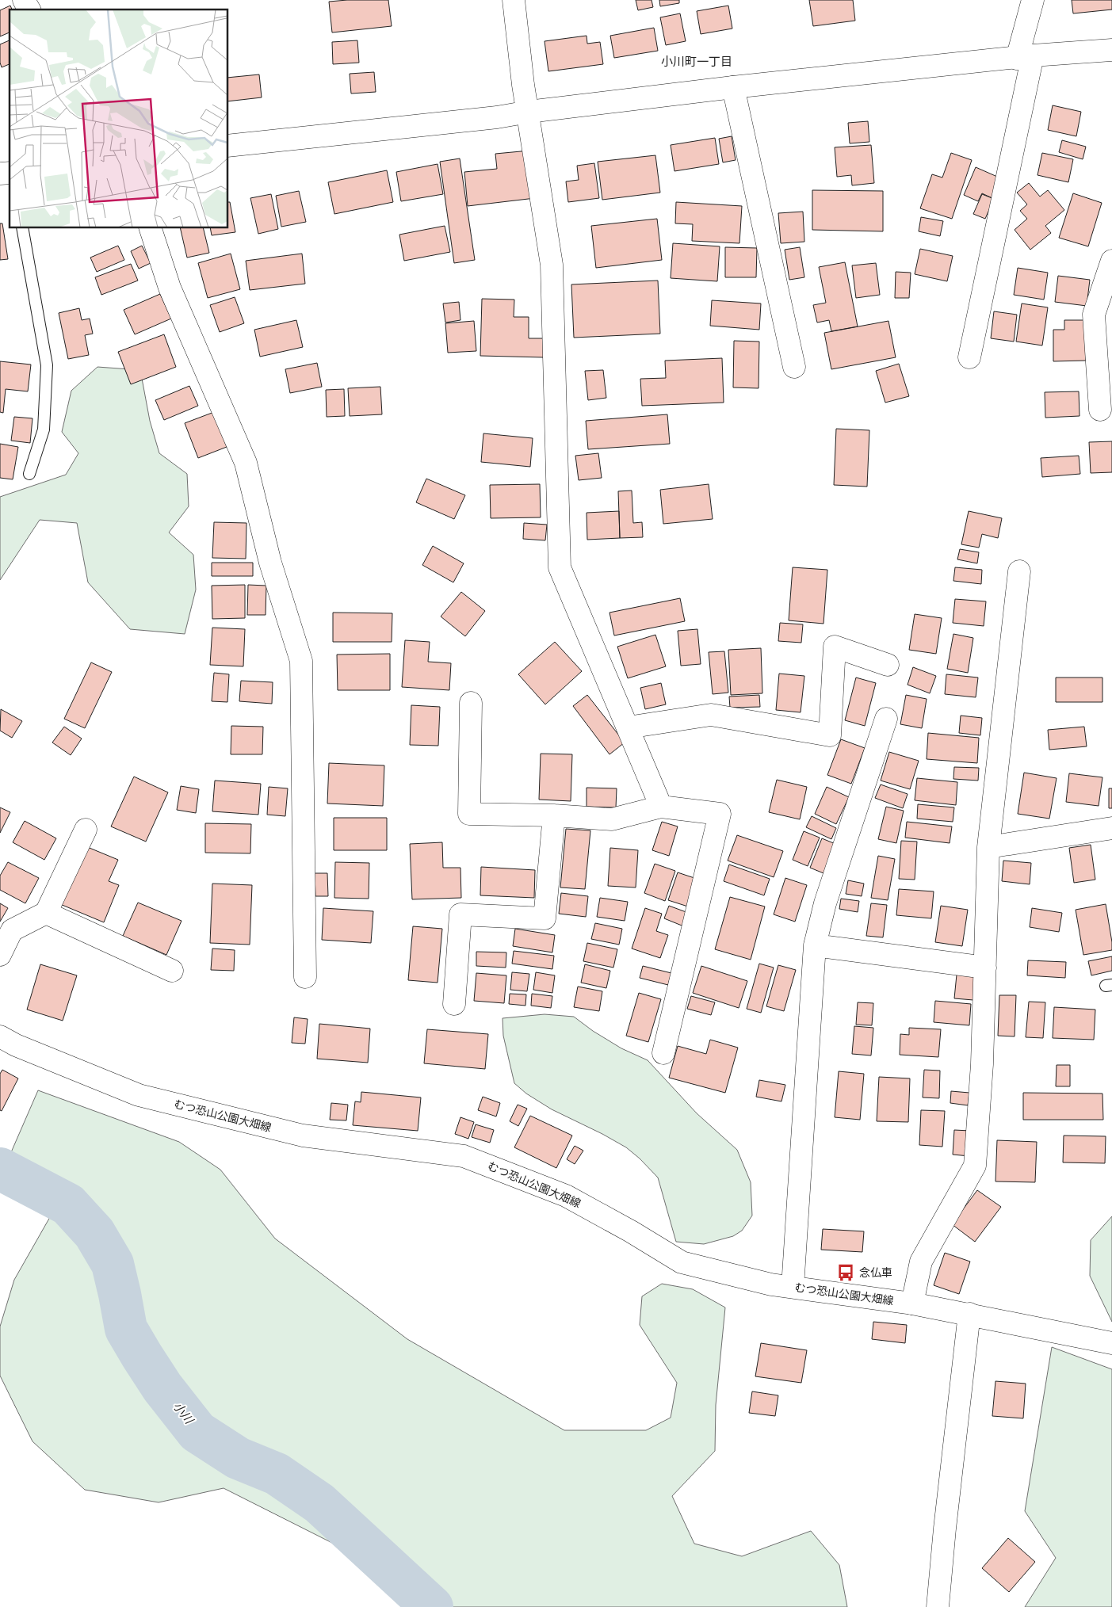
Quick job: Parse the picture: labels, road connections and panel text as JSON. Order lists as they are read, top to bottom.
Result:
{
  "streets": {
    "street": ["むつ恐山公園大畑線"]
  },
  "districts": ["小川町一丁目"],
  "water": ["小川"],
  "places": {
    "bus stop": ["念仏車"]
  }
}
